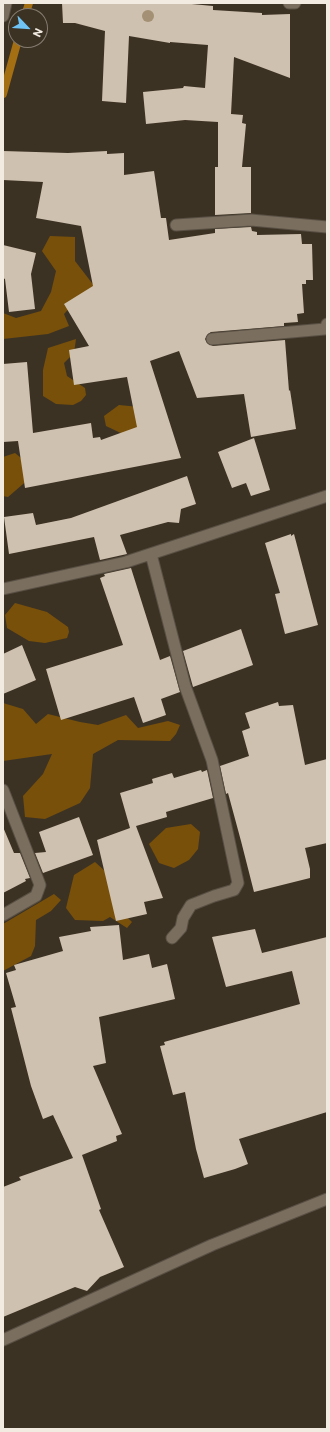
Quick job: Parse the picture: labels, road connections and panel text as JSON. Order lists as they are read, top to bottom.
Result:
{
  "north": "bottom right"
}
